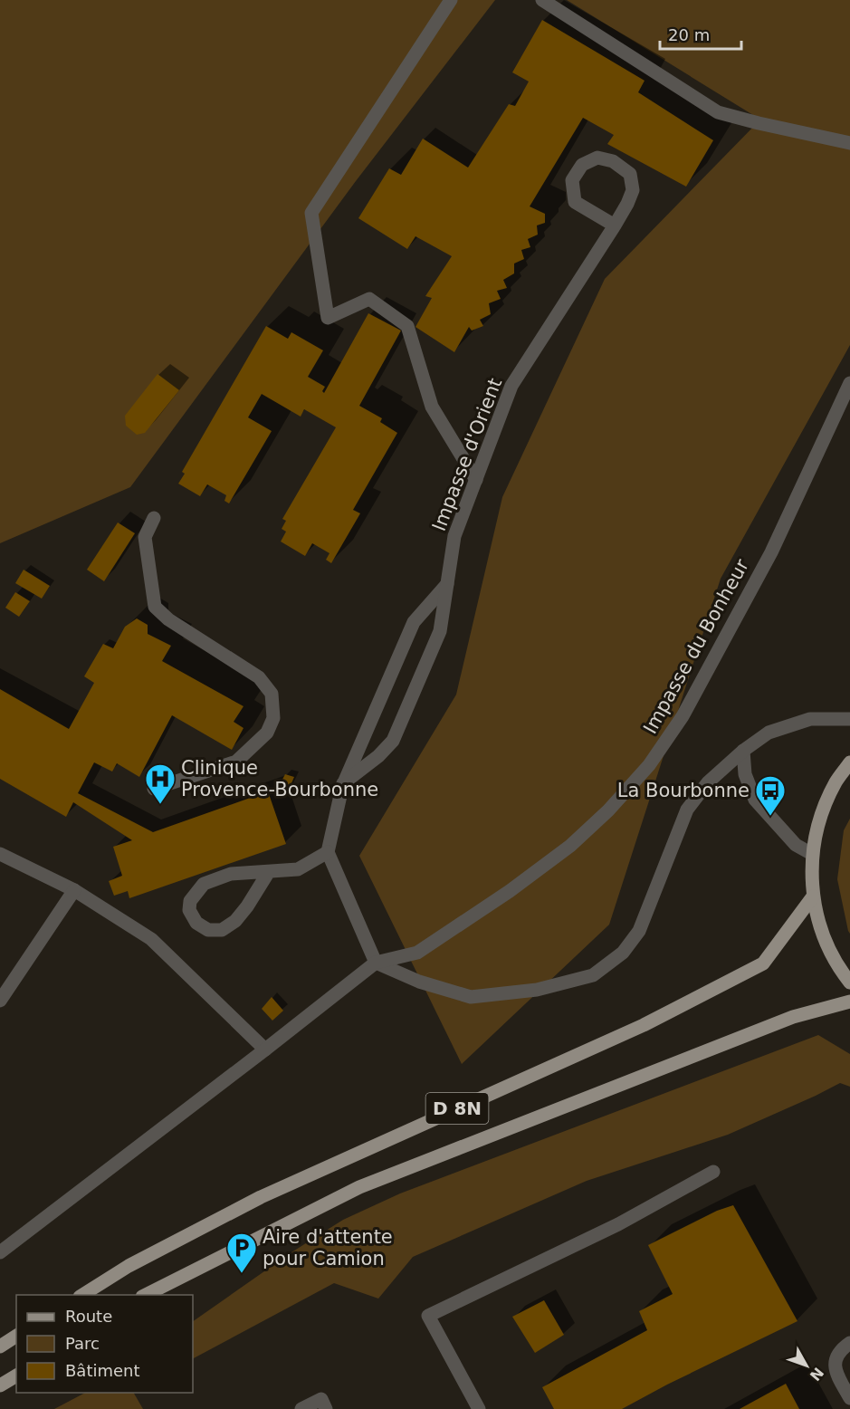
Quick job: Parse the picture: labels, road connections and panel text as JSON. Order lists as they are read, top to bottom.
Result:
{
  "streets": {
    "main road": ["D 8N"],
    "lane": ["Impasse d'Orient", "Impasse du Bonheur"]
  },
  "places": {
    "hospital": ["Clinique Provence-Bourbonne"],
    "bus stop": ["La Bourbonne"],
    "parking": ["Aire d'attente pour Camion"]
  },
  "legend": ["Route", "Parc", "Bâtiment"],
  "scale_bar": "20 m",
  "north": "bottom right"
}
